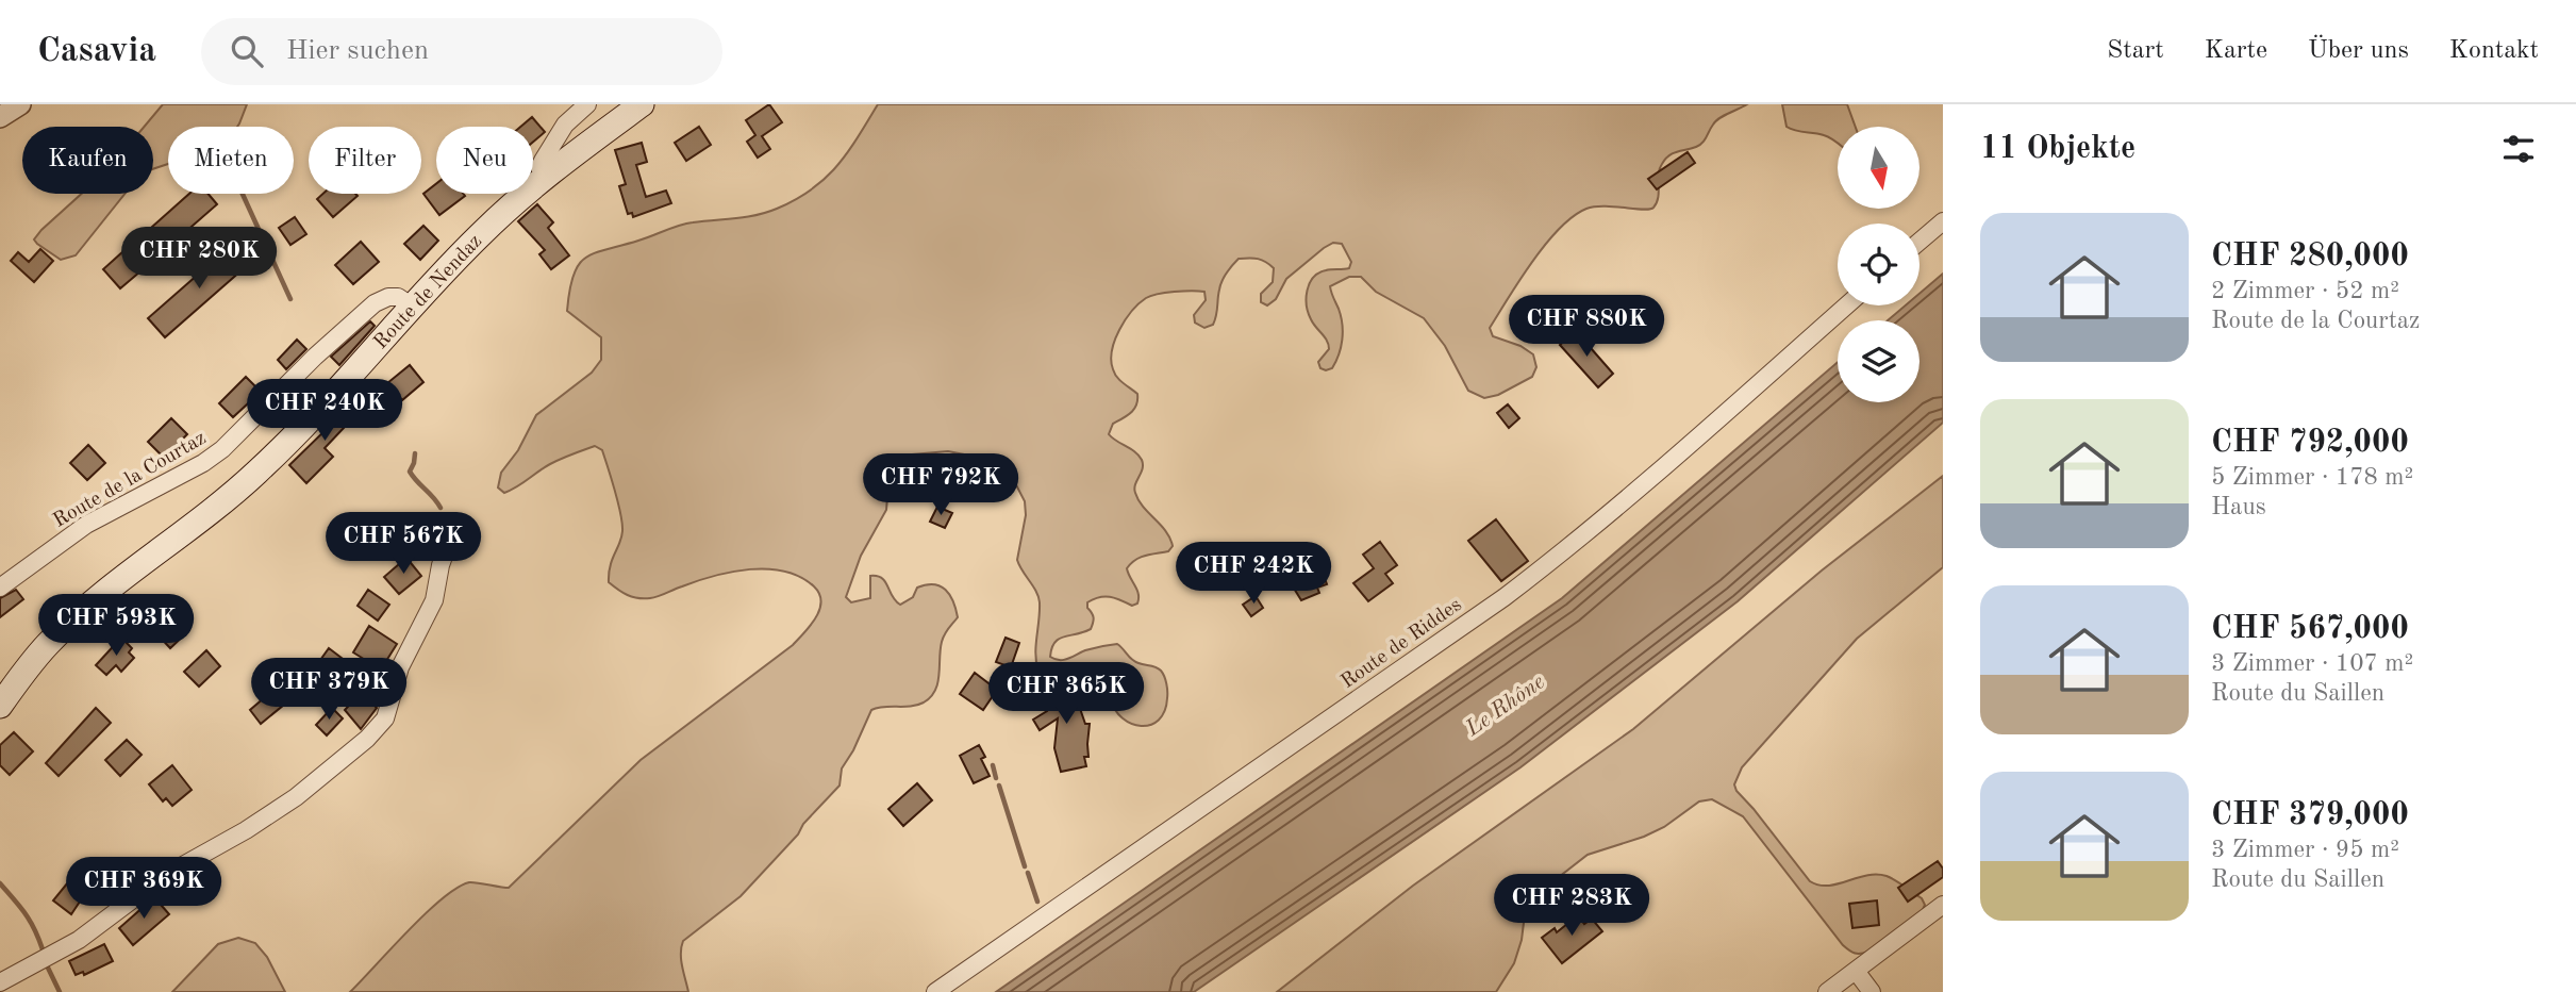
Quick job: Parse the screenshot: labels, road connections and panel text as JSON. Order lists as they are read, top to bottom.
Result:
{
  "streets": {
    "main road": ["Route de Nendaz"],
    "street": ["Route de la Courtaz", "Route de Riddes"]
  },
  "crossings": [
    ["Route de Nendaz", "Route de la Courtaz"]
  ],
  "water": ["Le Rhône"],
  "north": "bottom",
  "page": {
    "header": "Casavia",
    "search": "Hier suchen",
    "nav": [
      "Start",
      "Karte",
      "Über uns",
      "Kontakt"
    ],
    "heading": "11 Objekte",
    "chip": [
      "Kaufen",
      "Mieten",
      "Filter",
      "Neu"
    ],
    "list": [
      {
        "name": "CHF 280,000",
        "note": "2 Zimmer · 52 m² · Route de la Courtaz"
      },
      {
        "name": "CHF 792,000",
        "note": "5 Zimmer · 178 m² · Haus"
      },
      {
        "name": "CHF 567,000",
        "note": "3 Zimmer · 107 m² · Route du Saillen"
      },
      {
        "name": "CHF 379,000",
        "note": "3 Zimmer · 95 m² · Route du Saillen"
      }
    ],
    "price": [
      "CHF 280K",
      "CHF 880K",
      "CHF 240K",
      "CHF 792K",
      "CHF 567K",
      "CHF 242K",
      "CHF 593K",
      "CHF 379K",
      "CHF 365K",
      "CHF 369K",
      "CHF 283K"
    ]
  }
}
